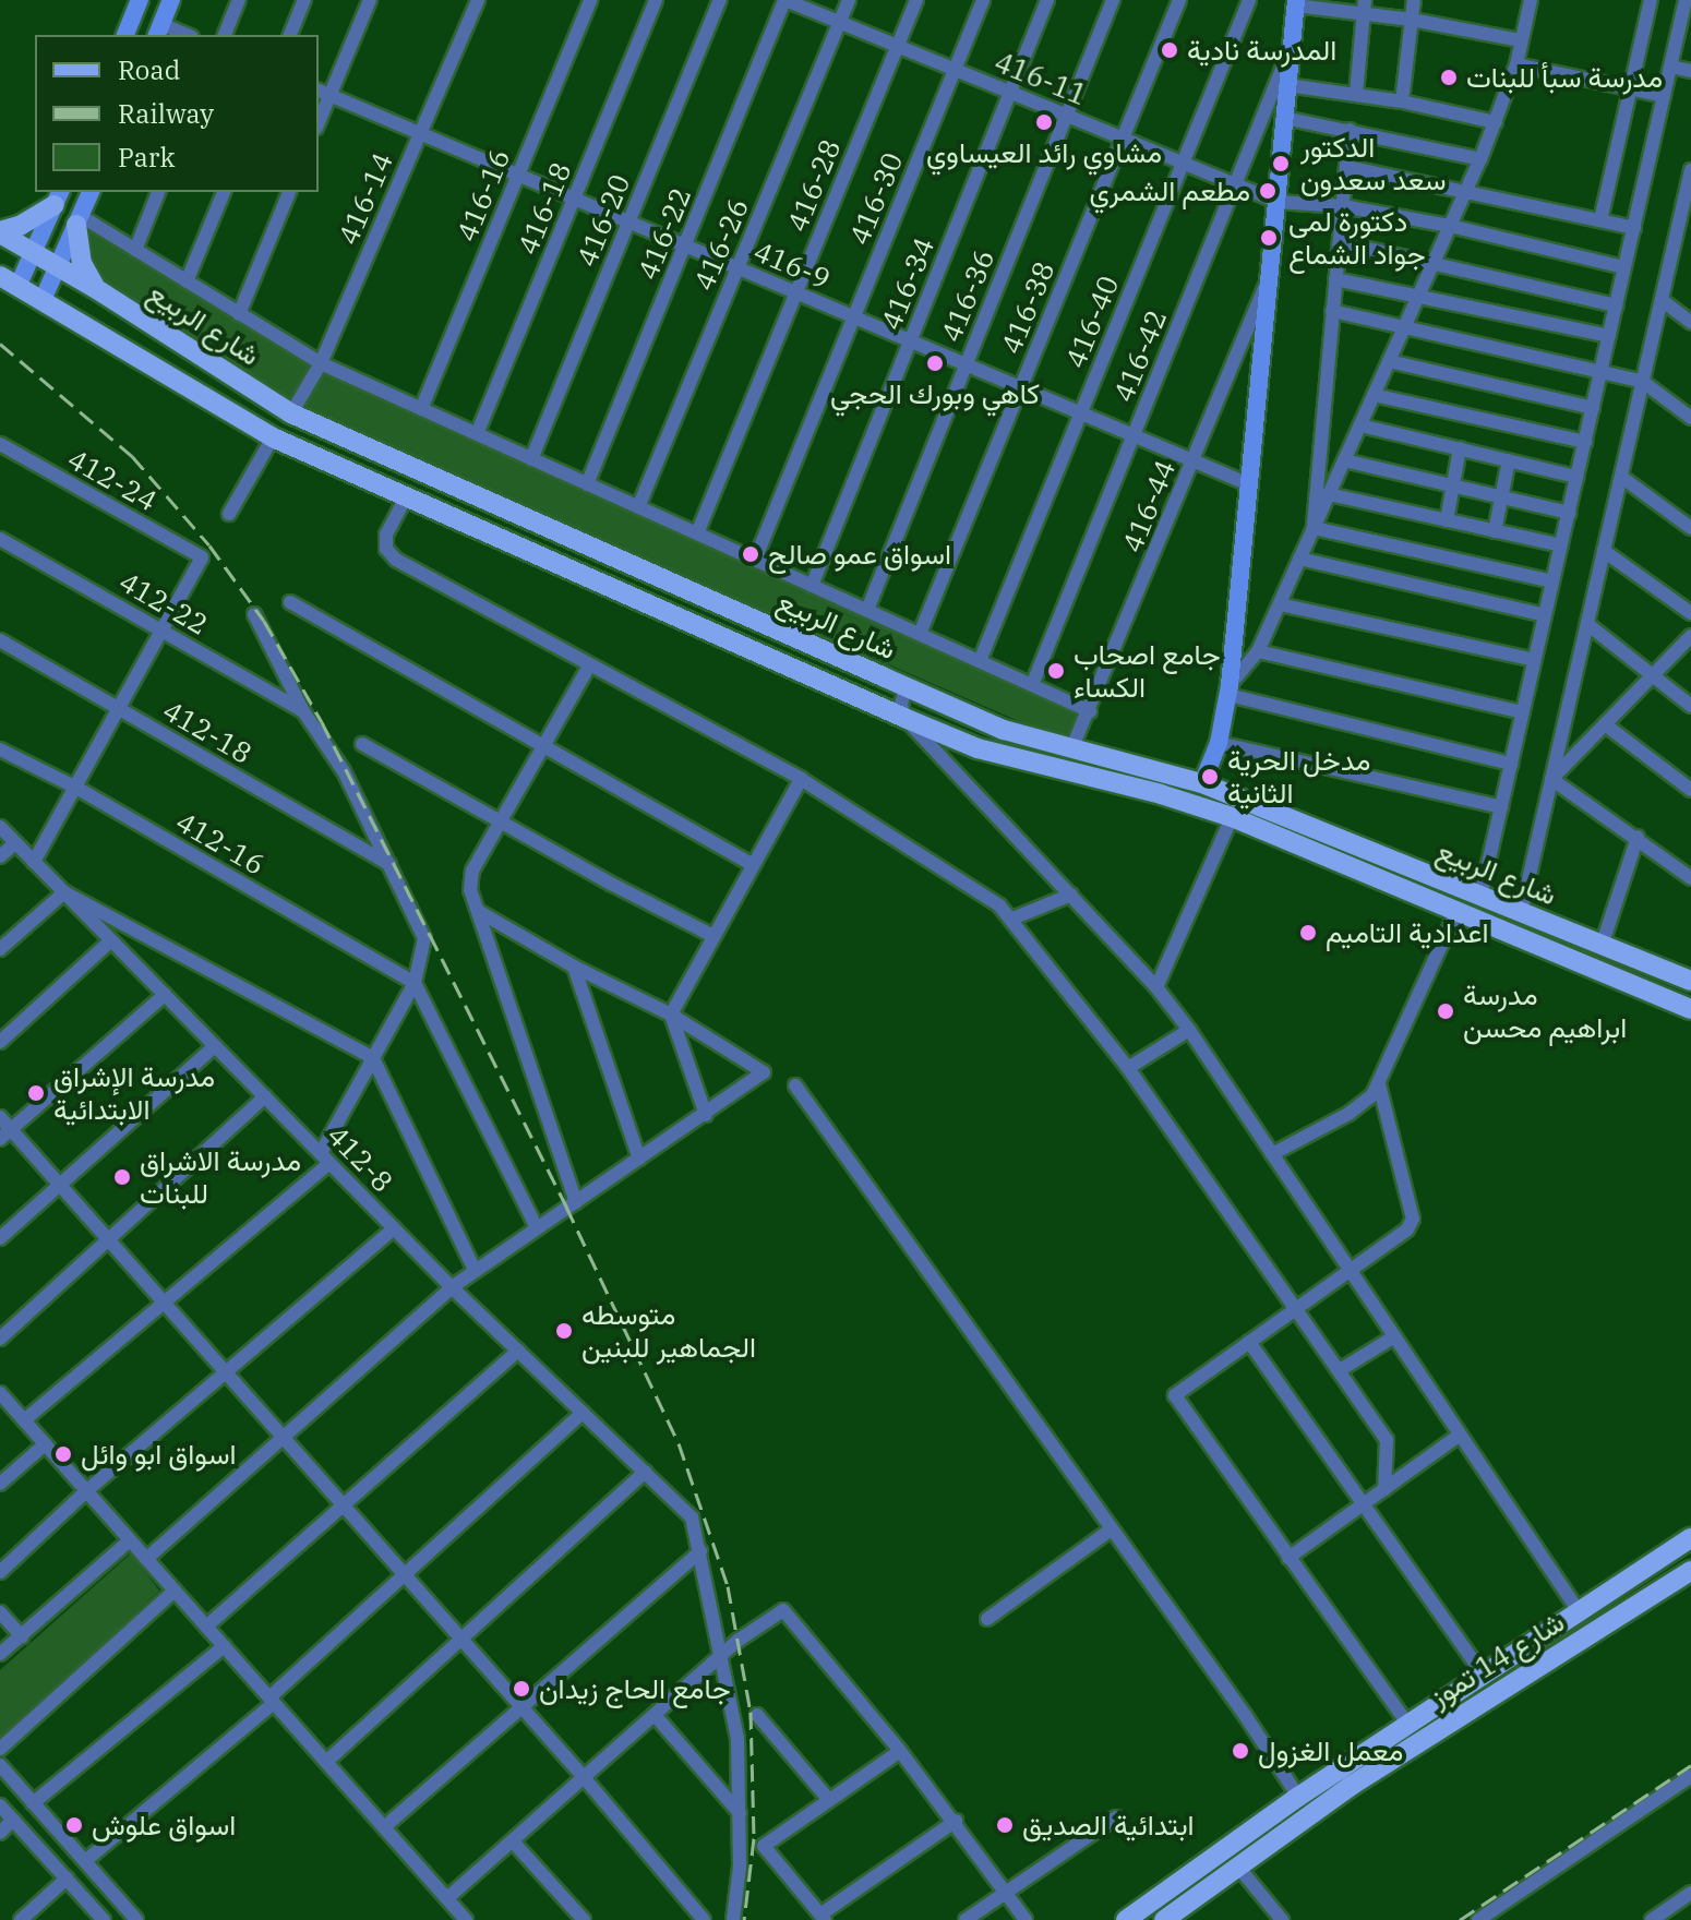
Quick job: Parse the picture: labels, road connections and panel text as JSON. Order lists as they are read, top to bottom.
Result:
{
  "streets": {
    "main road": ["شارع الربيع", "شارع 14 تموز"],
    "street": [
      "416-11",
      "416-28",
      "416-16",
      "416-14",
      "416-30",
      "416-18",
      "416-20",
      "416-22",
      "416-26",
      "416-9",
      "416-34",
      "416-36",
      "416-38",
      "416-40",
      "416-42",
      "412-24",
      "416-44",
      "412-22",
      "412-18",
      "412-16",
      "412-8"
    ]
  },
  "crossings": [
    ["416-11", "416-28"],
    ["416-11", "416-30"],
    ["416-11", "416-22"],
    ["416-11", "416-26"],
    ["416-11", "416-34"],
    ["416-11", "416-36"],
    ["416-11", "416-38"],
    ["416-11", "416-40"],
    ["416-11", "416-42"],
    ["416-28", "416-9"],
    ["416-16", "416-9"],
    ["416-14", "416-9"],
    ["416-14", "شارع الربيع"],
    ["416-30", "416-9"],
    ["416-18", "416-9"],
    ["416-20", "416-9"],
    ["416-22", "416-9"],
    ["416-26", "416-9"],
    ["416-9", "416-34"],
    ["416-9", "416-36"],
    ["416-9", "416-38"],
    ["416-9", "416-40"],
    ["416-9", "416-42"],
    ["416-9", "416-44"],
    ["شارع الربيع", "416-44"],
    ["412-24", "412-22"]
  ],
  "places": [
    "المدرسة نادية",
    "مدرسة سبأ للبنات",
    "مشاوي رائد العيساوي",
    "الدكتور سعد سعدون",
    "مطعم الشمري",
    "دكتورة لمى جواد الشماع",
    "كاهي وبورك الحجي",
    "اسواق عمو صالح",
    "جامع اصحاب الکساء",
    "مدخل الحرية الثانية",
    "اعدادية التاميم",
    "مدرسة ابراهيم محسن",
    "مدرسة الإشراق الابتدائية",
    "مدرسة الاشراق للبنات",
    "متوسطه الجماهير للبنين",
    "اسواق ابو وائل",
    "جامع الحاج زيدان",
    "معمل الغزول",
    "اسواق علوش",
    "ابتدائية الصديق"
  ],
  "legend": ["Road", "Railway", "Park"]
}
